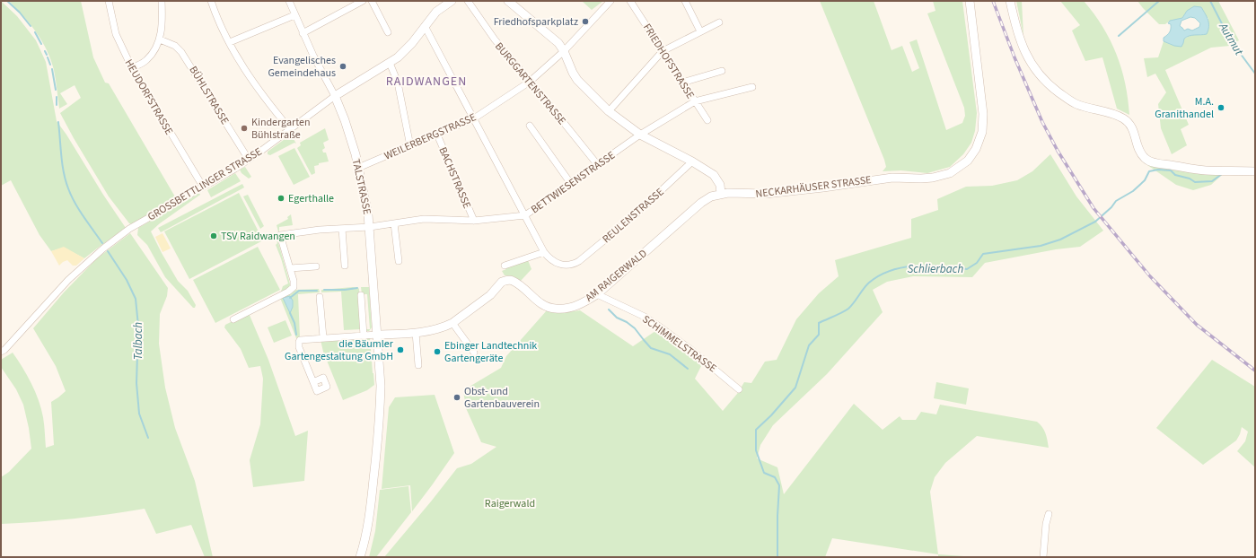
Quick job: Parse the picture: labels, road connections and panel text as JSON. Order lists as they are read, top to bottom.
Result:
{
  "streets": {
    "street": [
      "FRIEDHOFSTRASSE",
      "BURGGARTENSTRASSE",
      "BÜHLSTRASSE",
      "HEUDORFSTRASSE",
      "WEILERBERGSTRASSE",
      "BACHSTRASSE",
      "BETTWIESENSTRASSE",
      "GROSSBETTLINGER STRASSE",
      "TALSTRASSE",
      "NECKARHÄUSER STRASSE",
      "REULENSTRASSE",
      "AM RAIGERWALD",
      "SCHIMMELSTRASSE"
    ]
  },
  "crossings": [
    ["FRIEDHOFSTRASSE", "BETTWIESENSTRASSE"],
    ["BURGGARTENSTRASSE", "WEILERBERGSTRASSE"],
    ["BURGGARTENSTRASSE", "BETTWIESENSTRASSE"],
    ["BÜHLSTRASSE", "GROSSBETTLINGER STRASSE"],
    ["HEUDORFSTRASSE", "GROSSBETTLINGER STRASSE"],
    ["WEILERBERGSTRASSE", "BACHSTRASSE"],
    ["WEILERBERGSTRASSE", "TALSTRASSE"],
    ["BACHSTRASSE", "BETTWIESENSTRASSE"],
    ["BETTWIESENSTRASSE", "TALSTRASSE"],
    ["GROSSBETTLINGER STRASSE", "TALSTRASSE"],
    ["TALSTRASSE", "AM RAIGERWALD"],
    ["NECKARHÄUSER STRASSE", "AM RAIGERWALD"],
    ["AM RAIGERWALD", "SCHIMMELSTRASSE"]
  ],
  "districts": ["RAIDWANGEN"],
  "water": ["Autmut", "Schlierbach", "Talbach"],
  "parks": ["Raigerwald"],
  "places": [
    "Friedhofsparkplatz",
    "Evangelisches Gemeindehaus",
    "M.A. Granithandel",
    "Kindergarten Bühlstraße",
    "Egerthalle",
    "TSV Raidwangen",
    "die Bäumler Gartengestaltung GmbH",
    "Ebinger Landtechnik Gartengeräte",
    "Obst- und Gartenbauverein"
  ]
}
